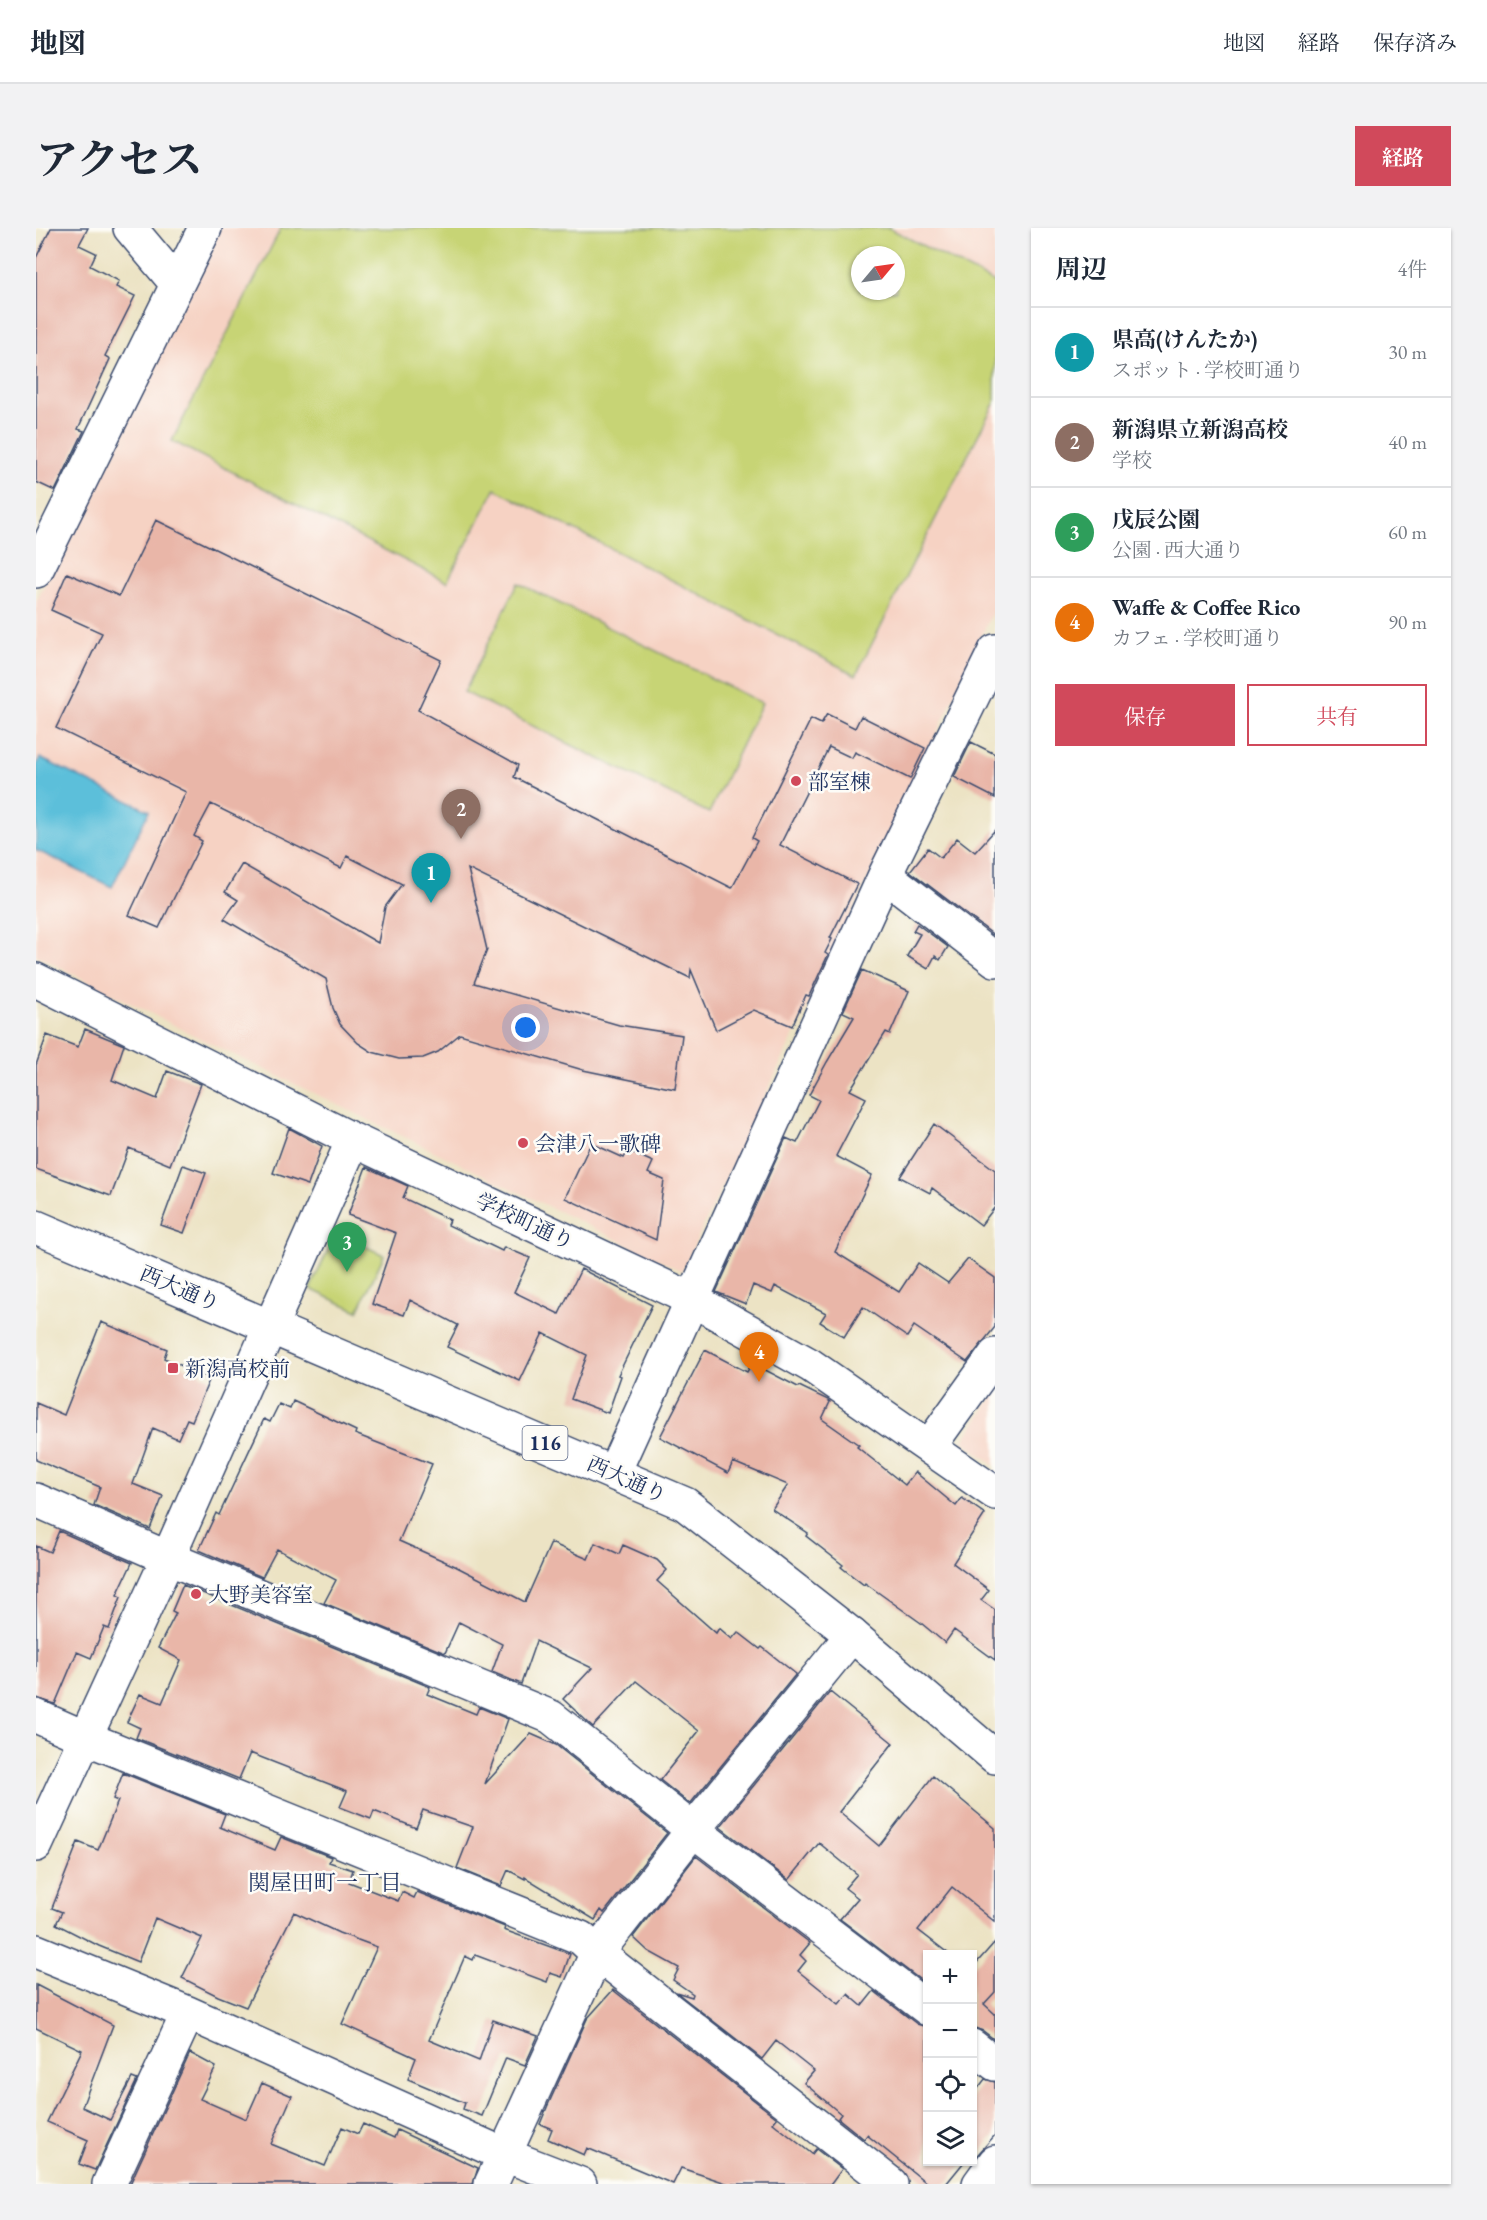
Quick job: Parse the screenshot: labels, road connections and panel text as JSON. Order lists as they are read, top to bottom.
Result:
{
  "streets": {
    "main road": ["学校町通り", "西大通り", "116"]
  },
  "districts": ["関屋田町一丁目"],
  "places": {
    "other": ["部室棟", "会津八一歌碑", "大野美容室"],
    "transit": ["新潟高校前"]
  },
  "north": "top right",
  "page": {
    "header": "地図",
    "nav": ["地図", "経路", "保存済み"],
    "title": "アクセス",
    "buttons": [
      "経路",
      ["保存", "共有"]
    ],
    "heading": ["周辺", "4件"],
    "list": [
      {
        "mark": "1",
        "name": "県高(けんたか)",
        "note": "スポット · 学校町通り",
        "value": "30 m"
      },
      {
        "mark": "2",
        "name": "新潟県立新潟高校",
        "note": "学校",
        "value": "40 m"
      },
      {
        "mark": "3",
        "name": "戊辰公園",
        "note": "公園 · 西大通り",
        "value": "60 m"
      },
      {
        "mark": "4",
        "name": "Waffe & Coffee Rico",
        "note": "カフェ · 学校町通り",
        "value": "90 m"
      }
    ],
    "pins": [
      "2",
      "1",
      "3",
      "4"
    ],
    "map_buttons": ["+", "−"]
  }
}
